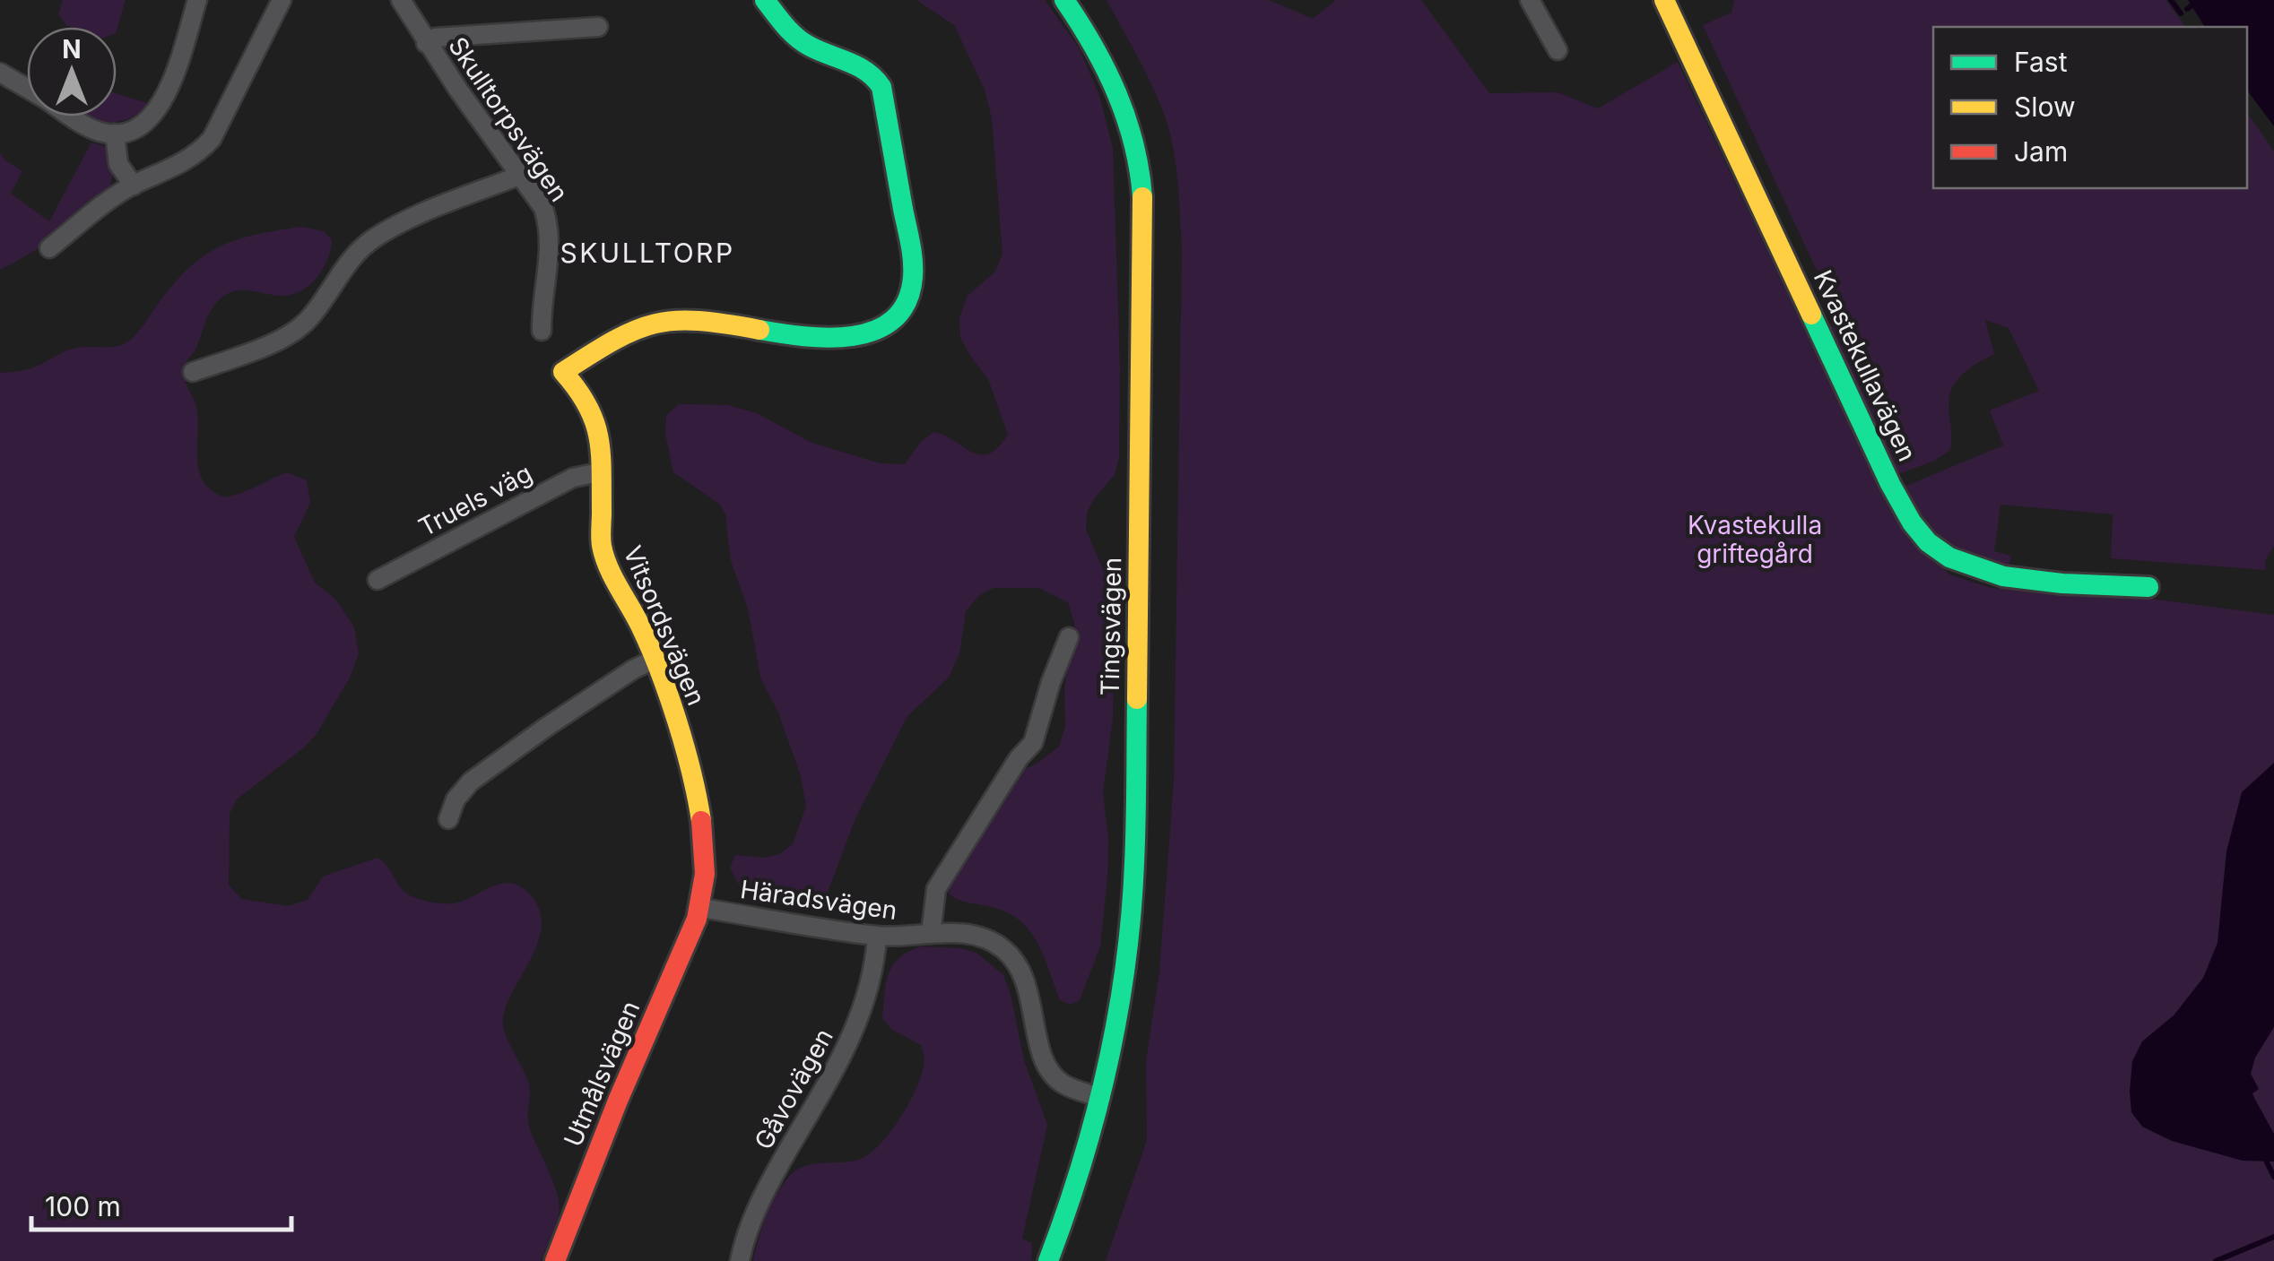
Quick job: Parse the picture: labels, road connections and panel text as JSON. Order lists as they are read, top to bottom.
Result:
{
  "streets": {
    "street": [
      "Skulltorpsvägen",
      "Kvastekullavägen",
      "Truels väg",
      "Vitsordsvägen",
      "Tingsvägen",
      "Häradsvägen",
      "Utmålsvägen",
      "Gåvovägen"
    ]
  },
  "crossings": [
    ["Truels väg", "Vitsordsvägen"],
    ["Vitsordsvägen", "Häradsvägen"],
    ["Vitsordsvägen", "Utmålsvägen"],
    ["Tingsvägen", "Häradsvägen"],
    ["Häradsvägen", "Utmålsvägen"],
    ["Häradsvägen", "Gåvovägen"]
  ],
  "districts": ["SKULLTORP"],
  "parks": ["Kvastekulla griftegård"],
  "legend": ["Fast", "Slow", "Jam"],
  "scale_bar": "100 m",
  "north": "top"
}
